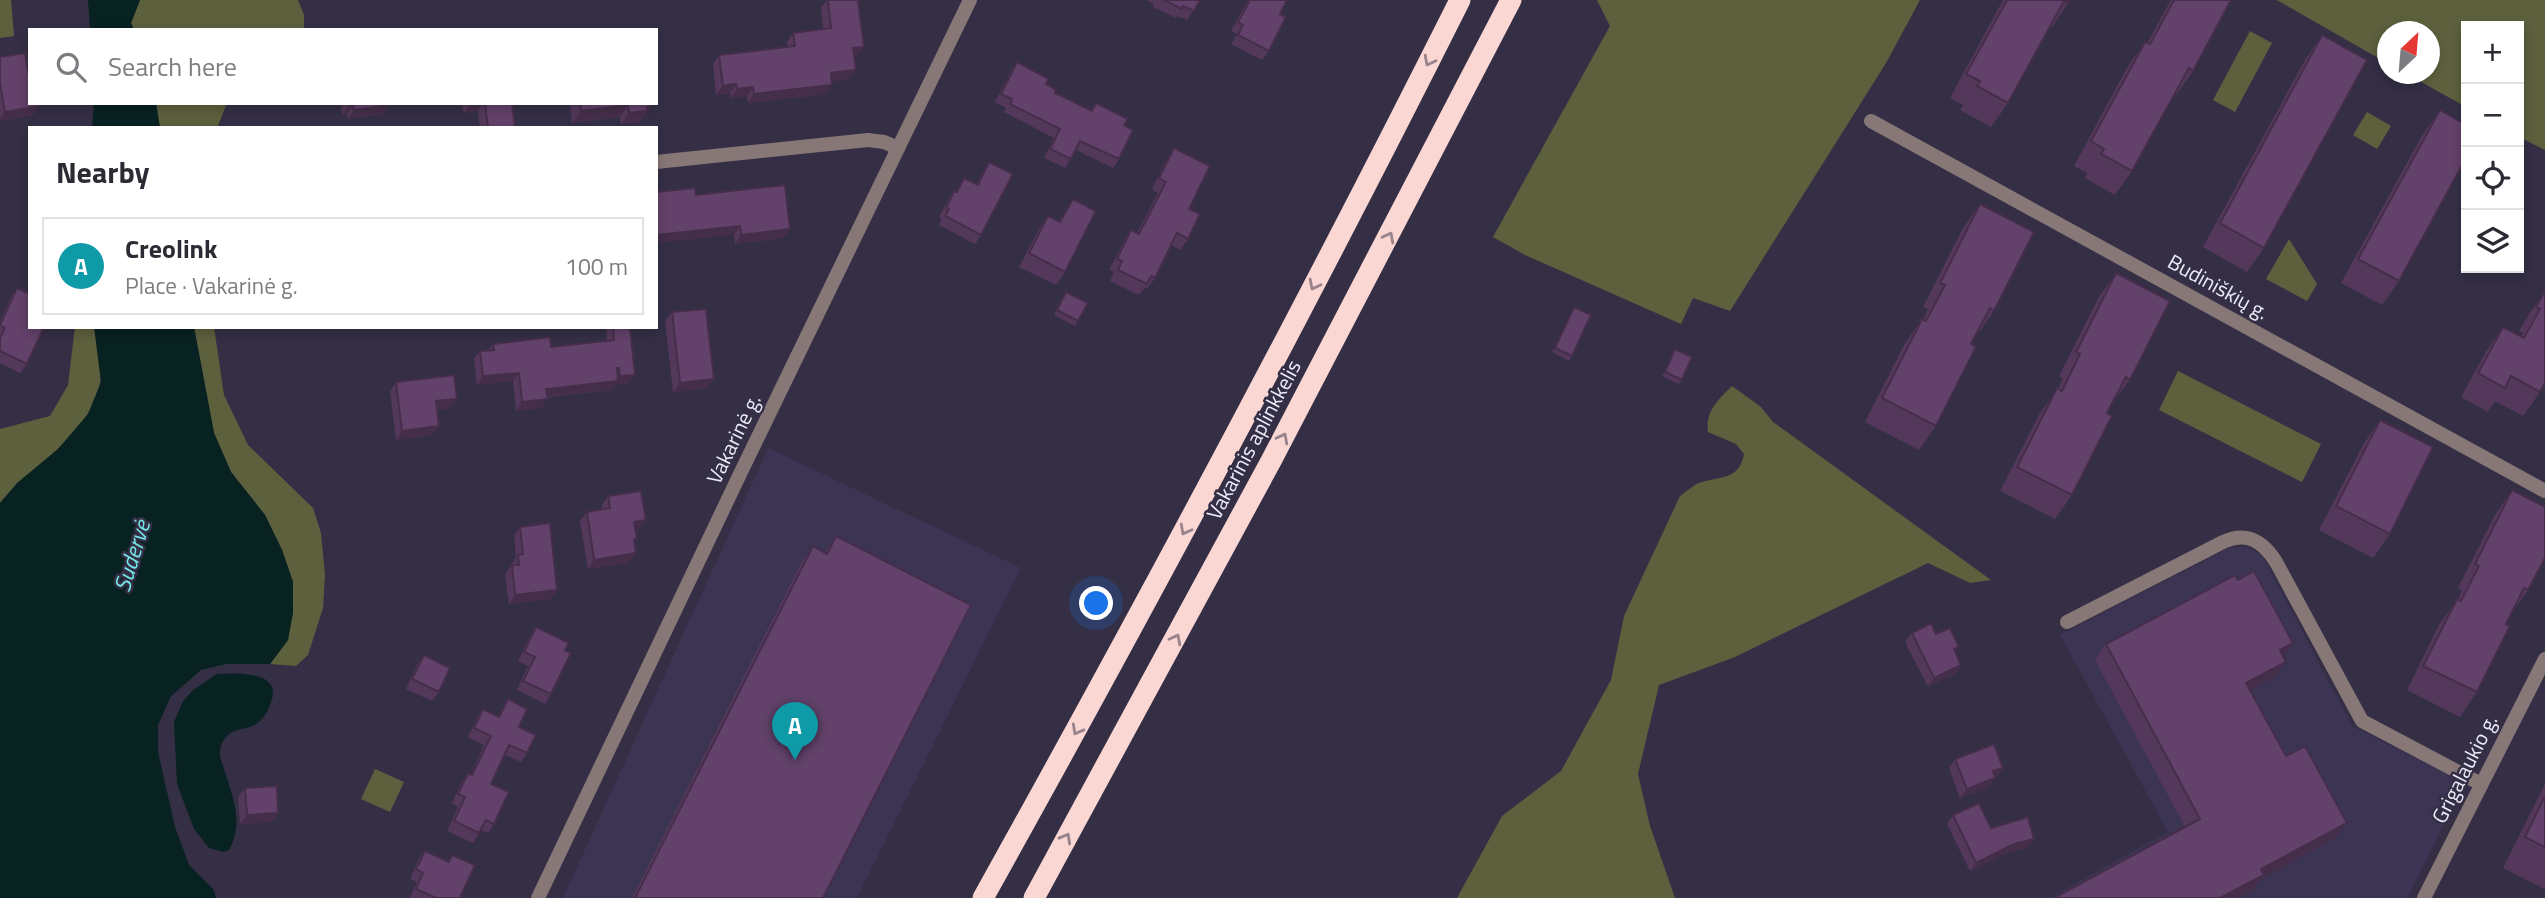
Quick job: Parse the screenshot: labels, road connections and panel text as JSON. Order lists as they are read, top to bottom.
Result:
{
  "streets": {
    "highway": ["Vakarinis aplinkkelis"],
    "street": ["Budiniškių g.", "Vakarinė g.", "Grigalaukio g."]
  },
  "water": ["Sudervė"],
  "north": "top right",
  "page": {
    "map_buttons": ["+", "−"],
    "search": "Search here",
    "heading": "Nearby",
    "list": [
      {
        "mark": "A",
        "name": "Creolink",
        "note": "Place · Vakarinė g.",
        "value": "100 m"
      }
    ],
    "pins": "A"
  }
}
